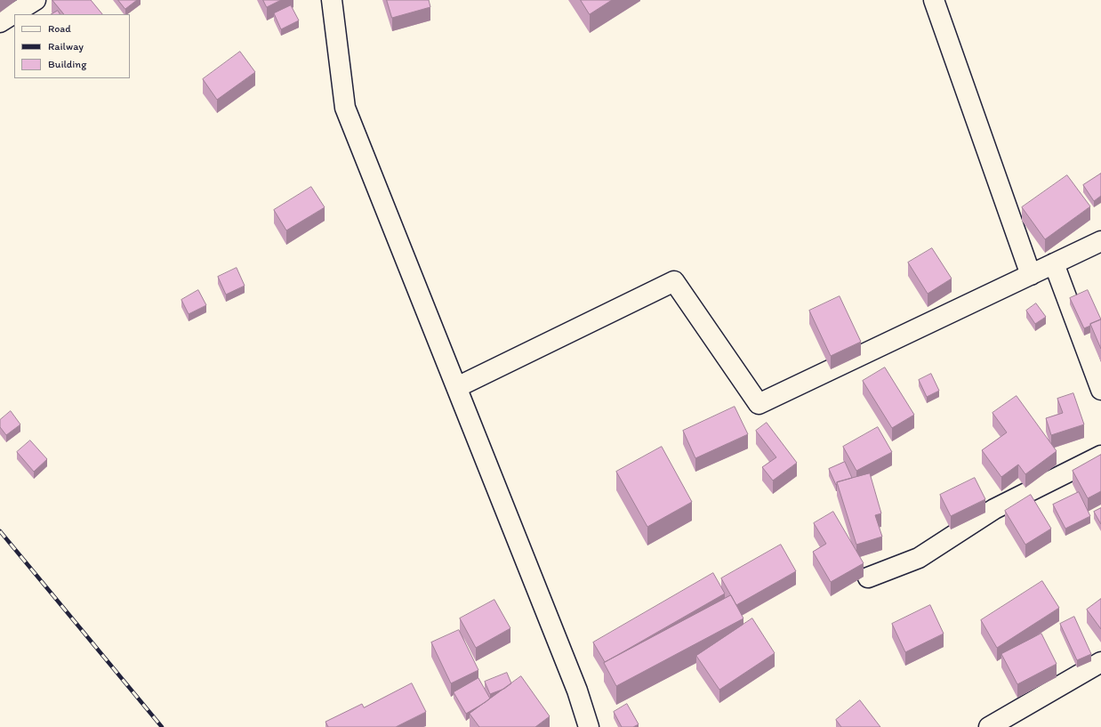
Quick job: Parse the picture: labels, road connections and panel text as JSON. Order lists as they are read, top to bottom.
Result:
{
  "legend": ["Road", "Railway", "Building"]
}
